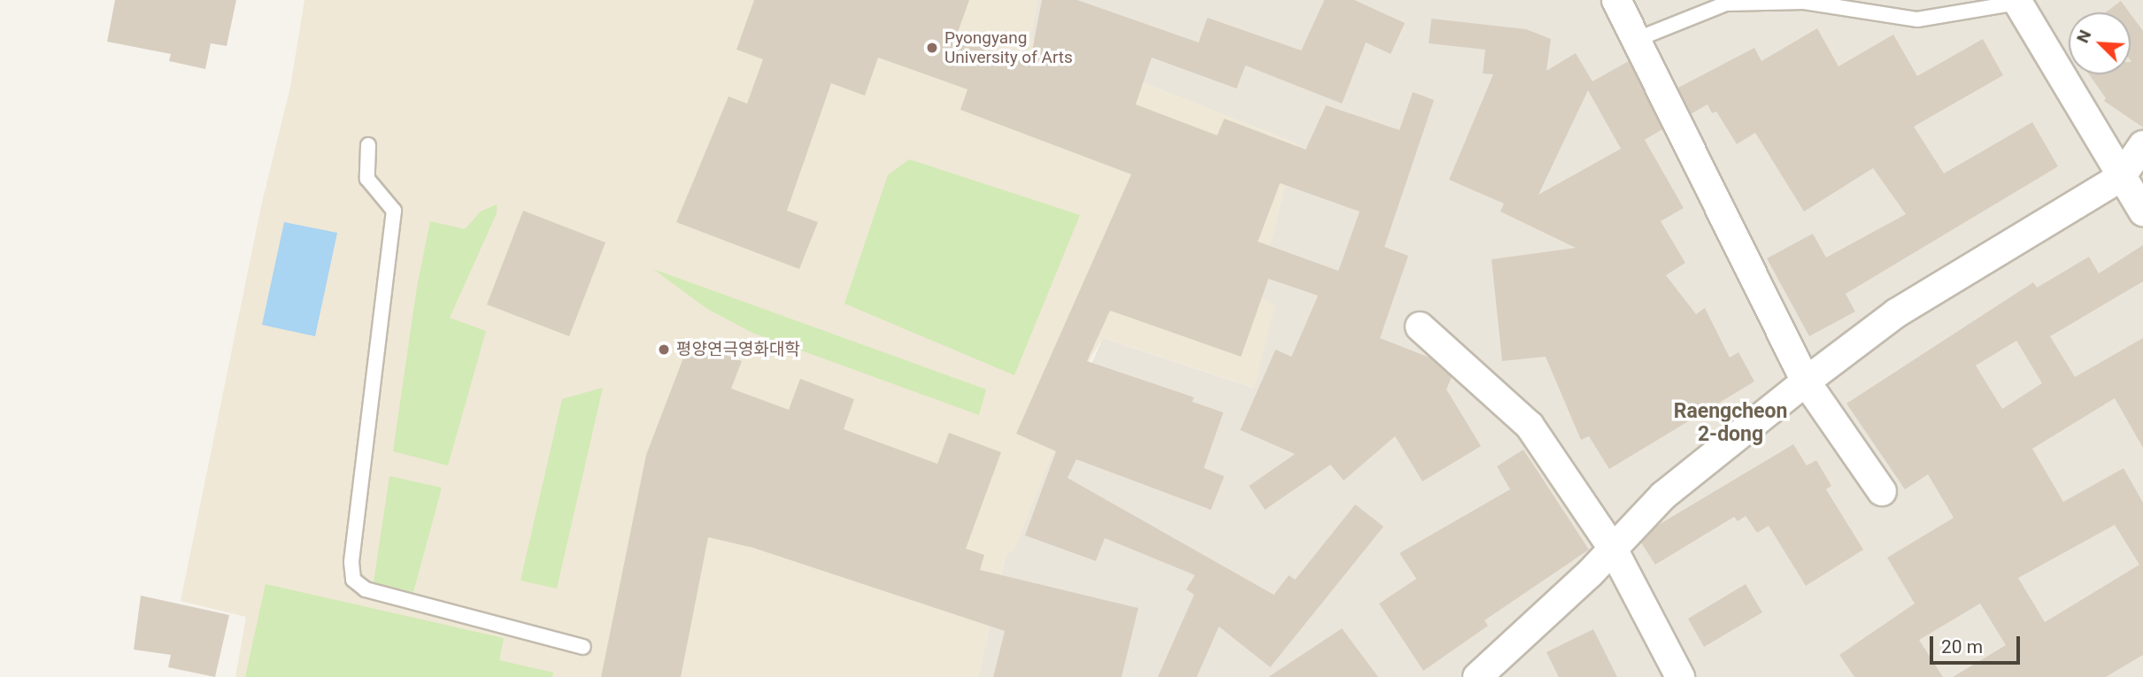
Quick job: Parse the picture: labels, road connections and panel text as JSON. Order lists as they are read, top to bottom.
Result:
{
  "districts": ["Raengcheon 2-dong"],
  "places": ["Pyongyang University of Arts", "평양연극영화대학"],
  "scale_bar": "20 m",
  "north": "top left"
}
